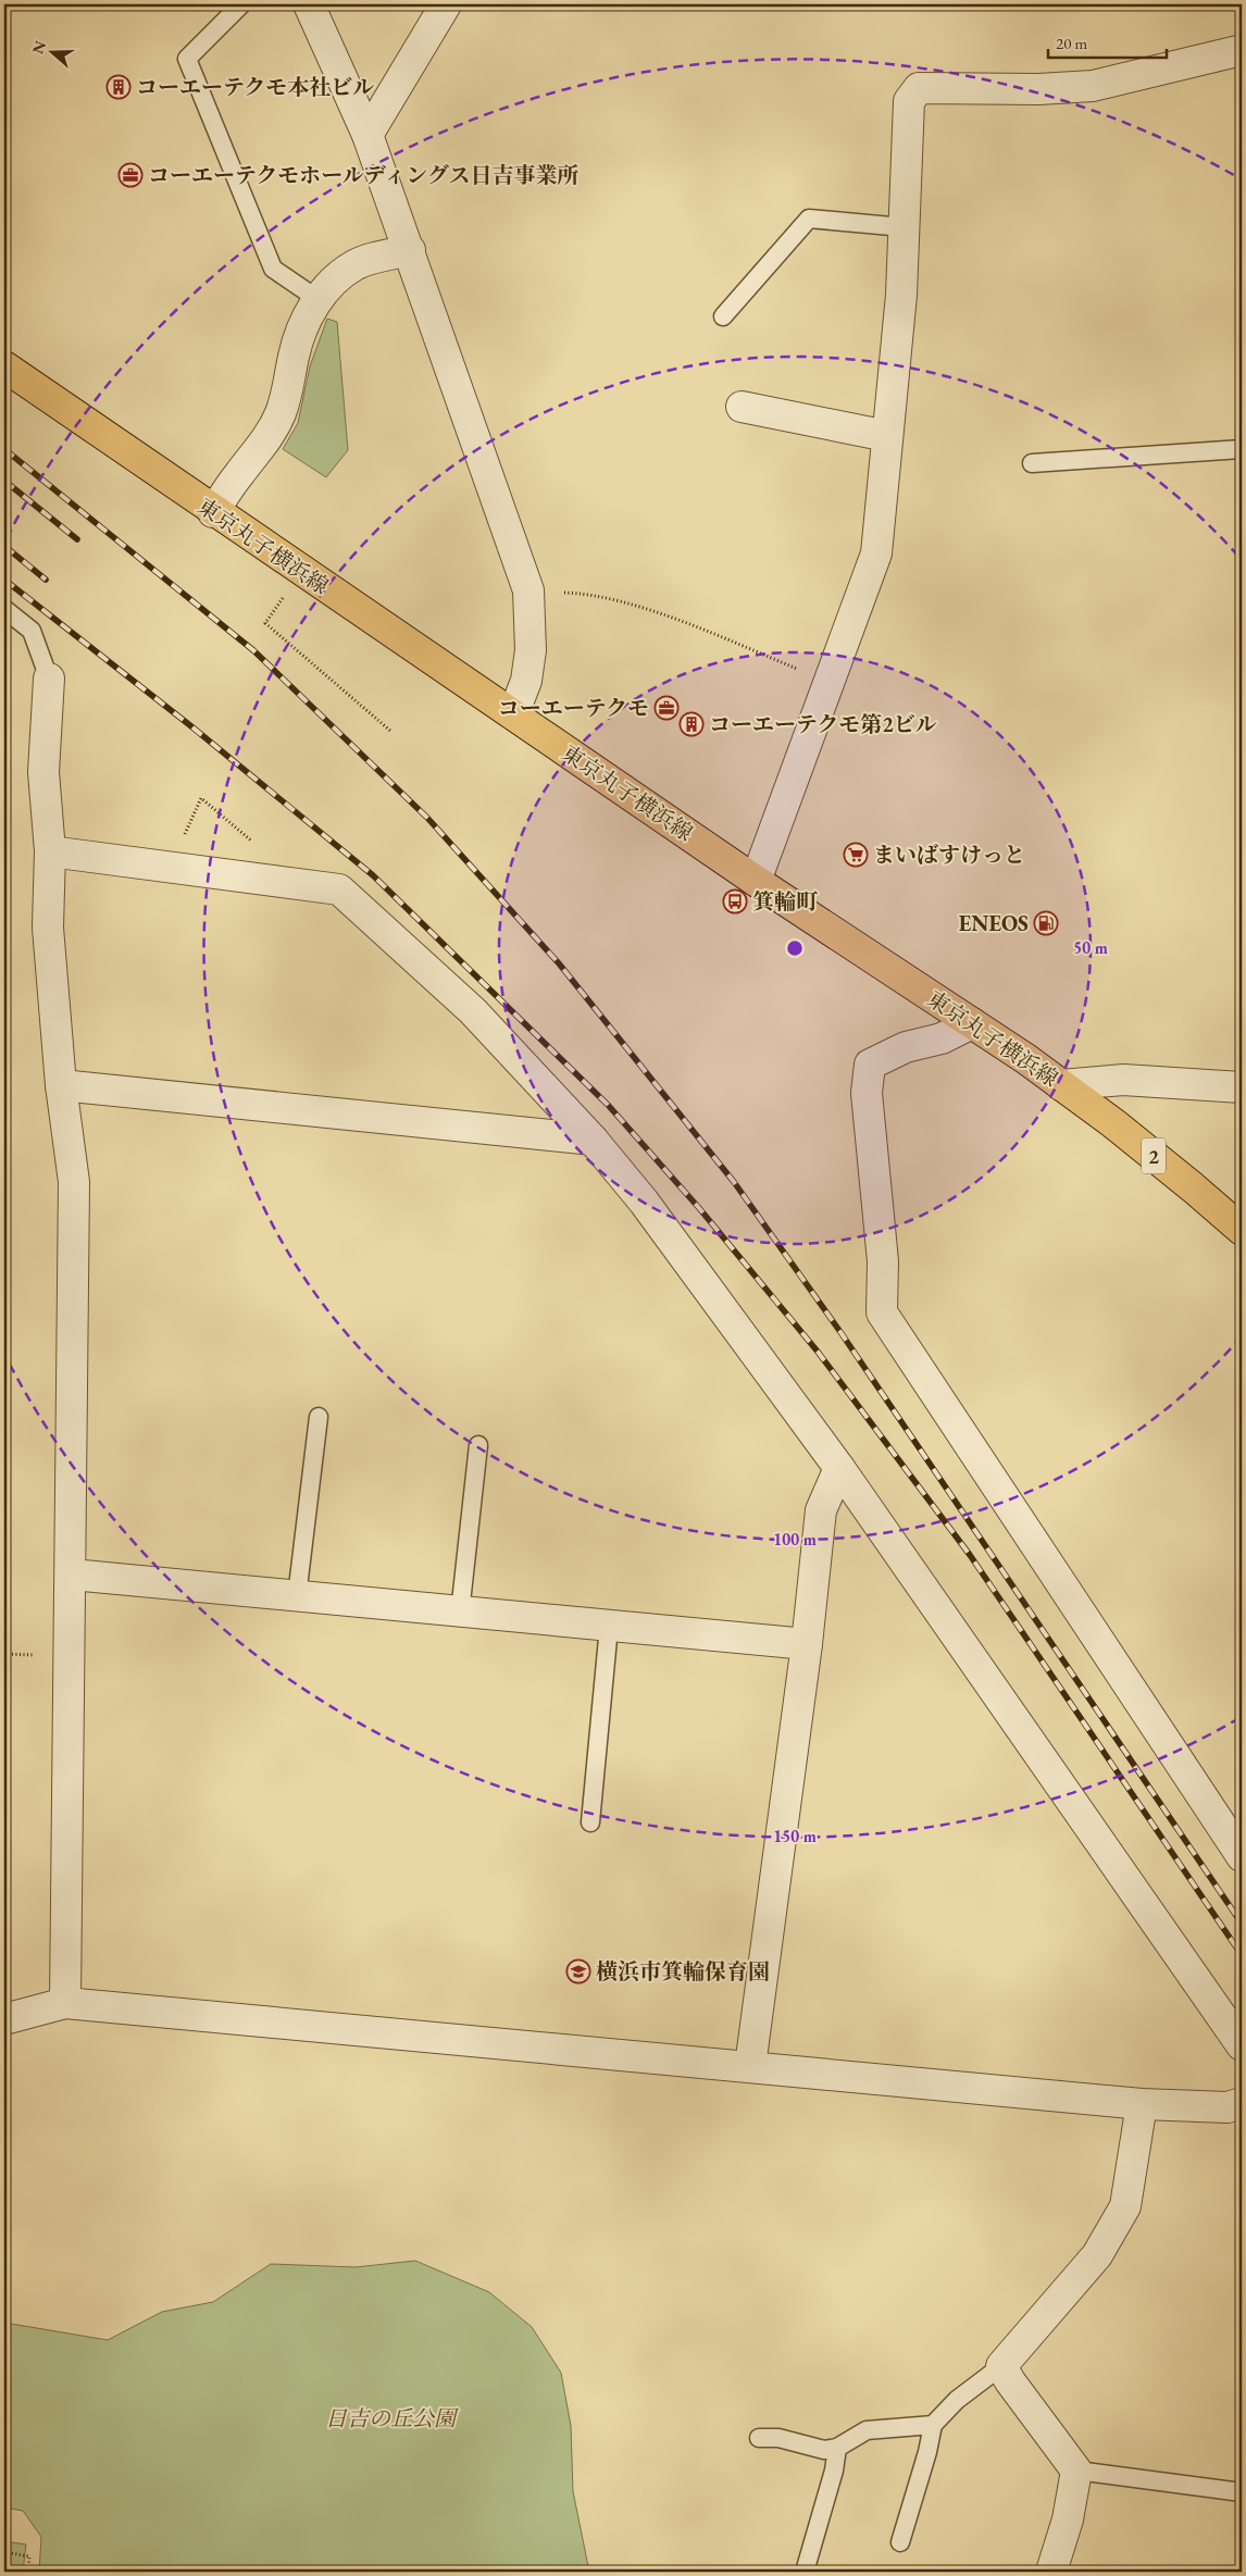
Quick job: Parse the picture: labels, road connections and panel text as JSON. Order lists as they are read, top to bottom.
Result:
{
  "streets": {
    "main road": ["東京丸子横浜線", "2"]
  },
  "parks": ["日吉の丘公園"],
  "places": {
    "building": ["コーエーテクモ本社ビル", "コーエーテクモ第2ビル"],
    "office": ["コーエーテクモホールディングス日吉事業所", "コーエーテクモ"],
    "supermarket": ["まいばすけっと"],
    "bus stop": ["箕輪町"],
    "fuel station": ["ENEOS"],
    "school or university": ["横浜市箕輪保育園"]
  },
  "scale_bar": "20 m",
  "north": "left",
  "rings": ["50 m", "100 m", "150 m"]
}
